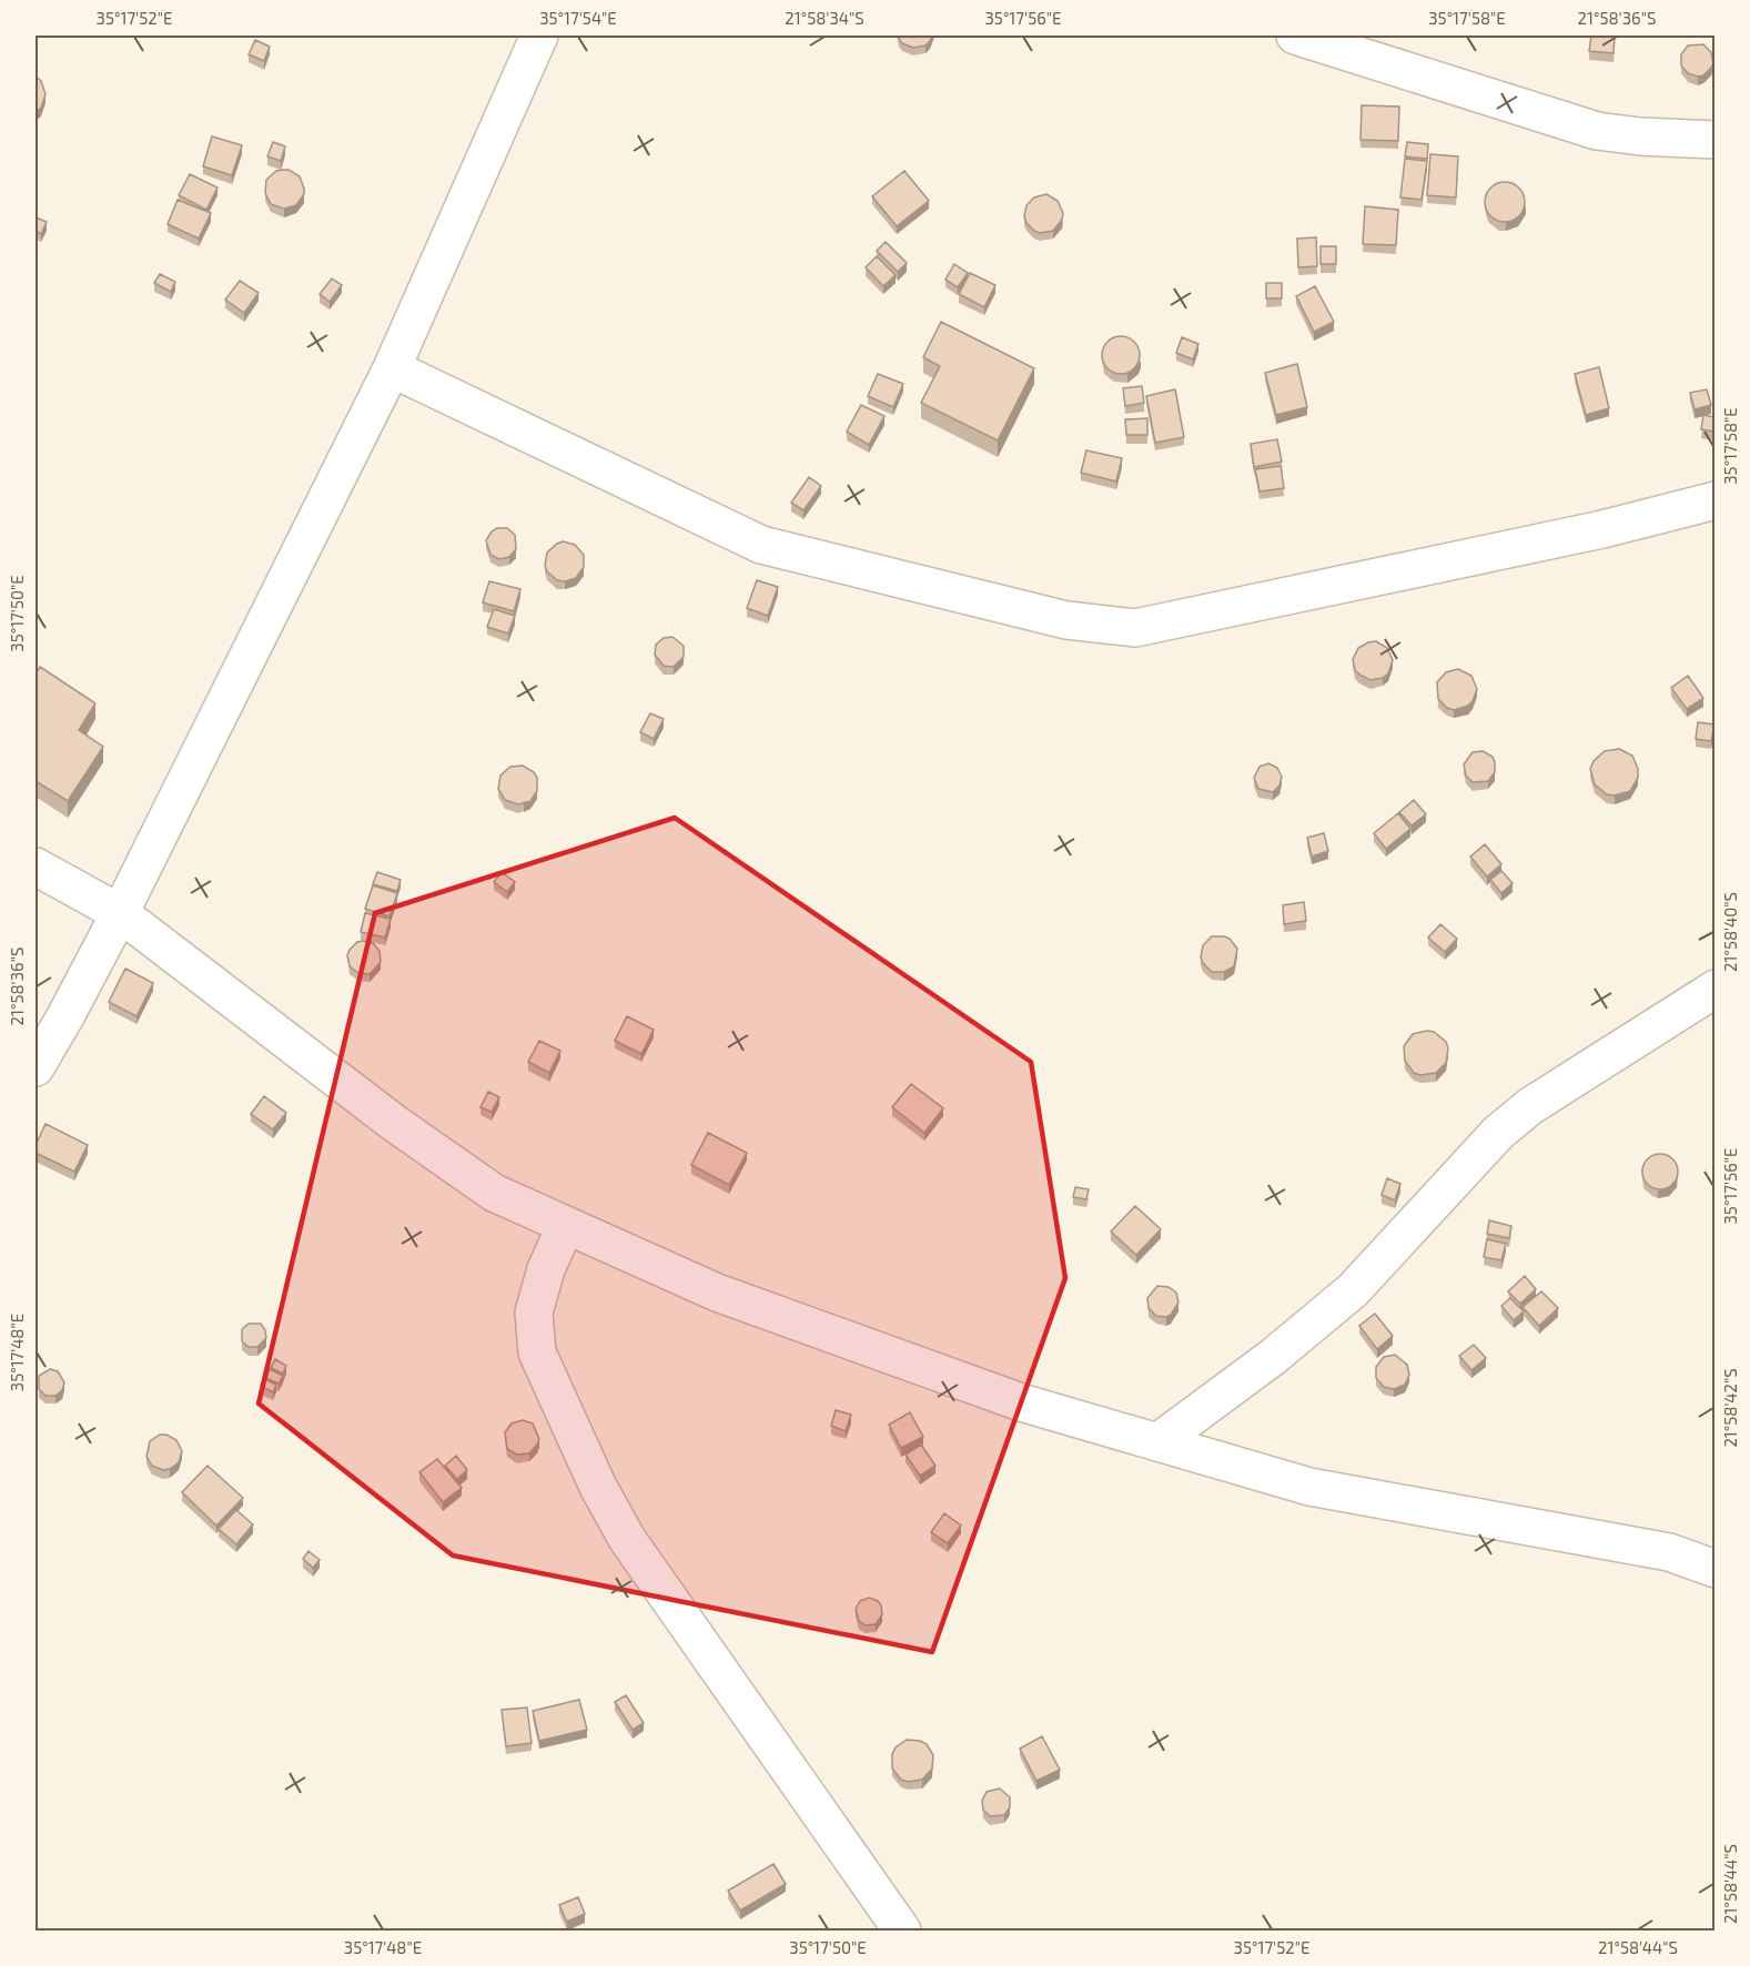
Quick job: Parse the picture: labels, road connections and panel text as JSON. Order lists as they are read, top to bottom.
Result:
{
  "coordinates": [
    "35°17'52\"E",
    "35°17'54\"E",
    "21°58'34\"S",
    "35°17'56\"E",
    "35°17'58\"E",
    "21°58'36\"S",
    "35°17'50\"E",
    "21°58'40\"S",
    "35°17'48\"E",
    "21°58'42\"S",
    "21°58'44\"S"
  ]
}
